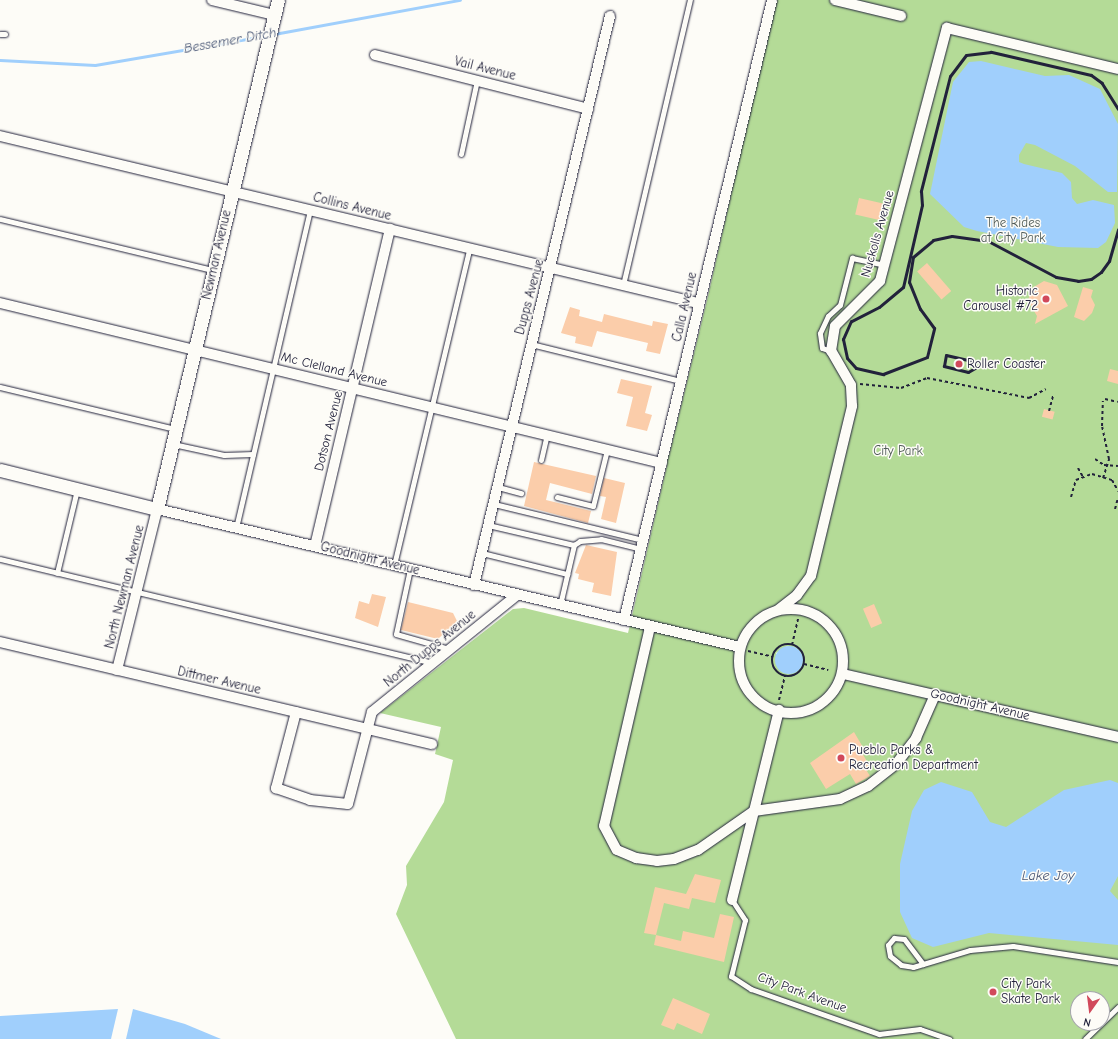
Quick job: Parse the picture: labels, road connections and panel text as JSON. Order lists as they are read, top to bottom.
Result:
{
  "streets": {
    "street": [
      "Vail Avenue",
      "Collins Avenue",
      "Nuckolls Avenue",
      "Newman Avenue",
      "Dupps Avenue",
      "Calla Avenue",
      "Mc Clelland Avenue",
      "Dotson Avenue",
      "Goodnight Avenue",
      "North Newman Avenue",
      "North Dupps Avenue",
      "Dittmer Avenue",
      "City Park Avenue"
    ]
  },
  "crossings": [
    ["Vail Avenue", "Dupps Avenue"],
    ["Collins Avenue", "Newman Avenue"],
    ["Collins Avenue", "Dupps Avenue"],
    ["Collins Avenue", "Calla Avenue"],
    ["Collins Avenue", "Dotson Avenue"],
    ["Newman Avenue", "Mc Clelland Avenue"],
    ["Newman Avenue", "Goodnight Avenue"],
    ["Newman Avenue", "North Newman Avenue"],
    ["Dupps Avenue", "Mc Clelland Avenue"],
    ["Dupps Avenue", "Goodnight Avenue"],
    ["Calla Avenue", "Mc Clelland Avenue"],
    ["Calla Avenue", "Goodnight Avenue"],
    ["Mc Clelland Avenue", "Dotson Avenue"],
    ["Dotson Avenue", "Goodnight Avenue"],
    ["Goodnight Avenue", "North Newman Avenue"],
    ["Goodnight Avenue", "North Dupps Avenue"],
    ["North Newman Avenue", "Dittmer Avenue"],
    ["North Dupps Avenue", "Dittmer Avenue"]
  ],
  "water": ["Bessemer Ditch", "Lake Joy"],
  "parks": ["The Rides at City Park", "City Park"],
  "places": [
    "Historic Carousel #72",
    "Roller Coaster",
    "Pueblo Parks & Recreation Department",
    "City Park Skate Park"
  ],
  "north": "bottom"
}
